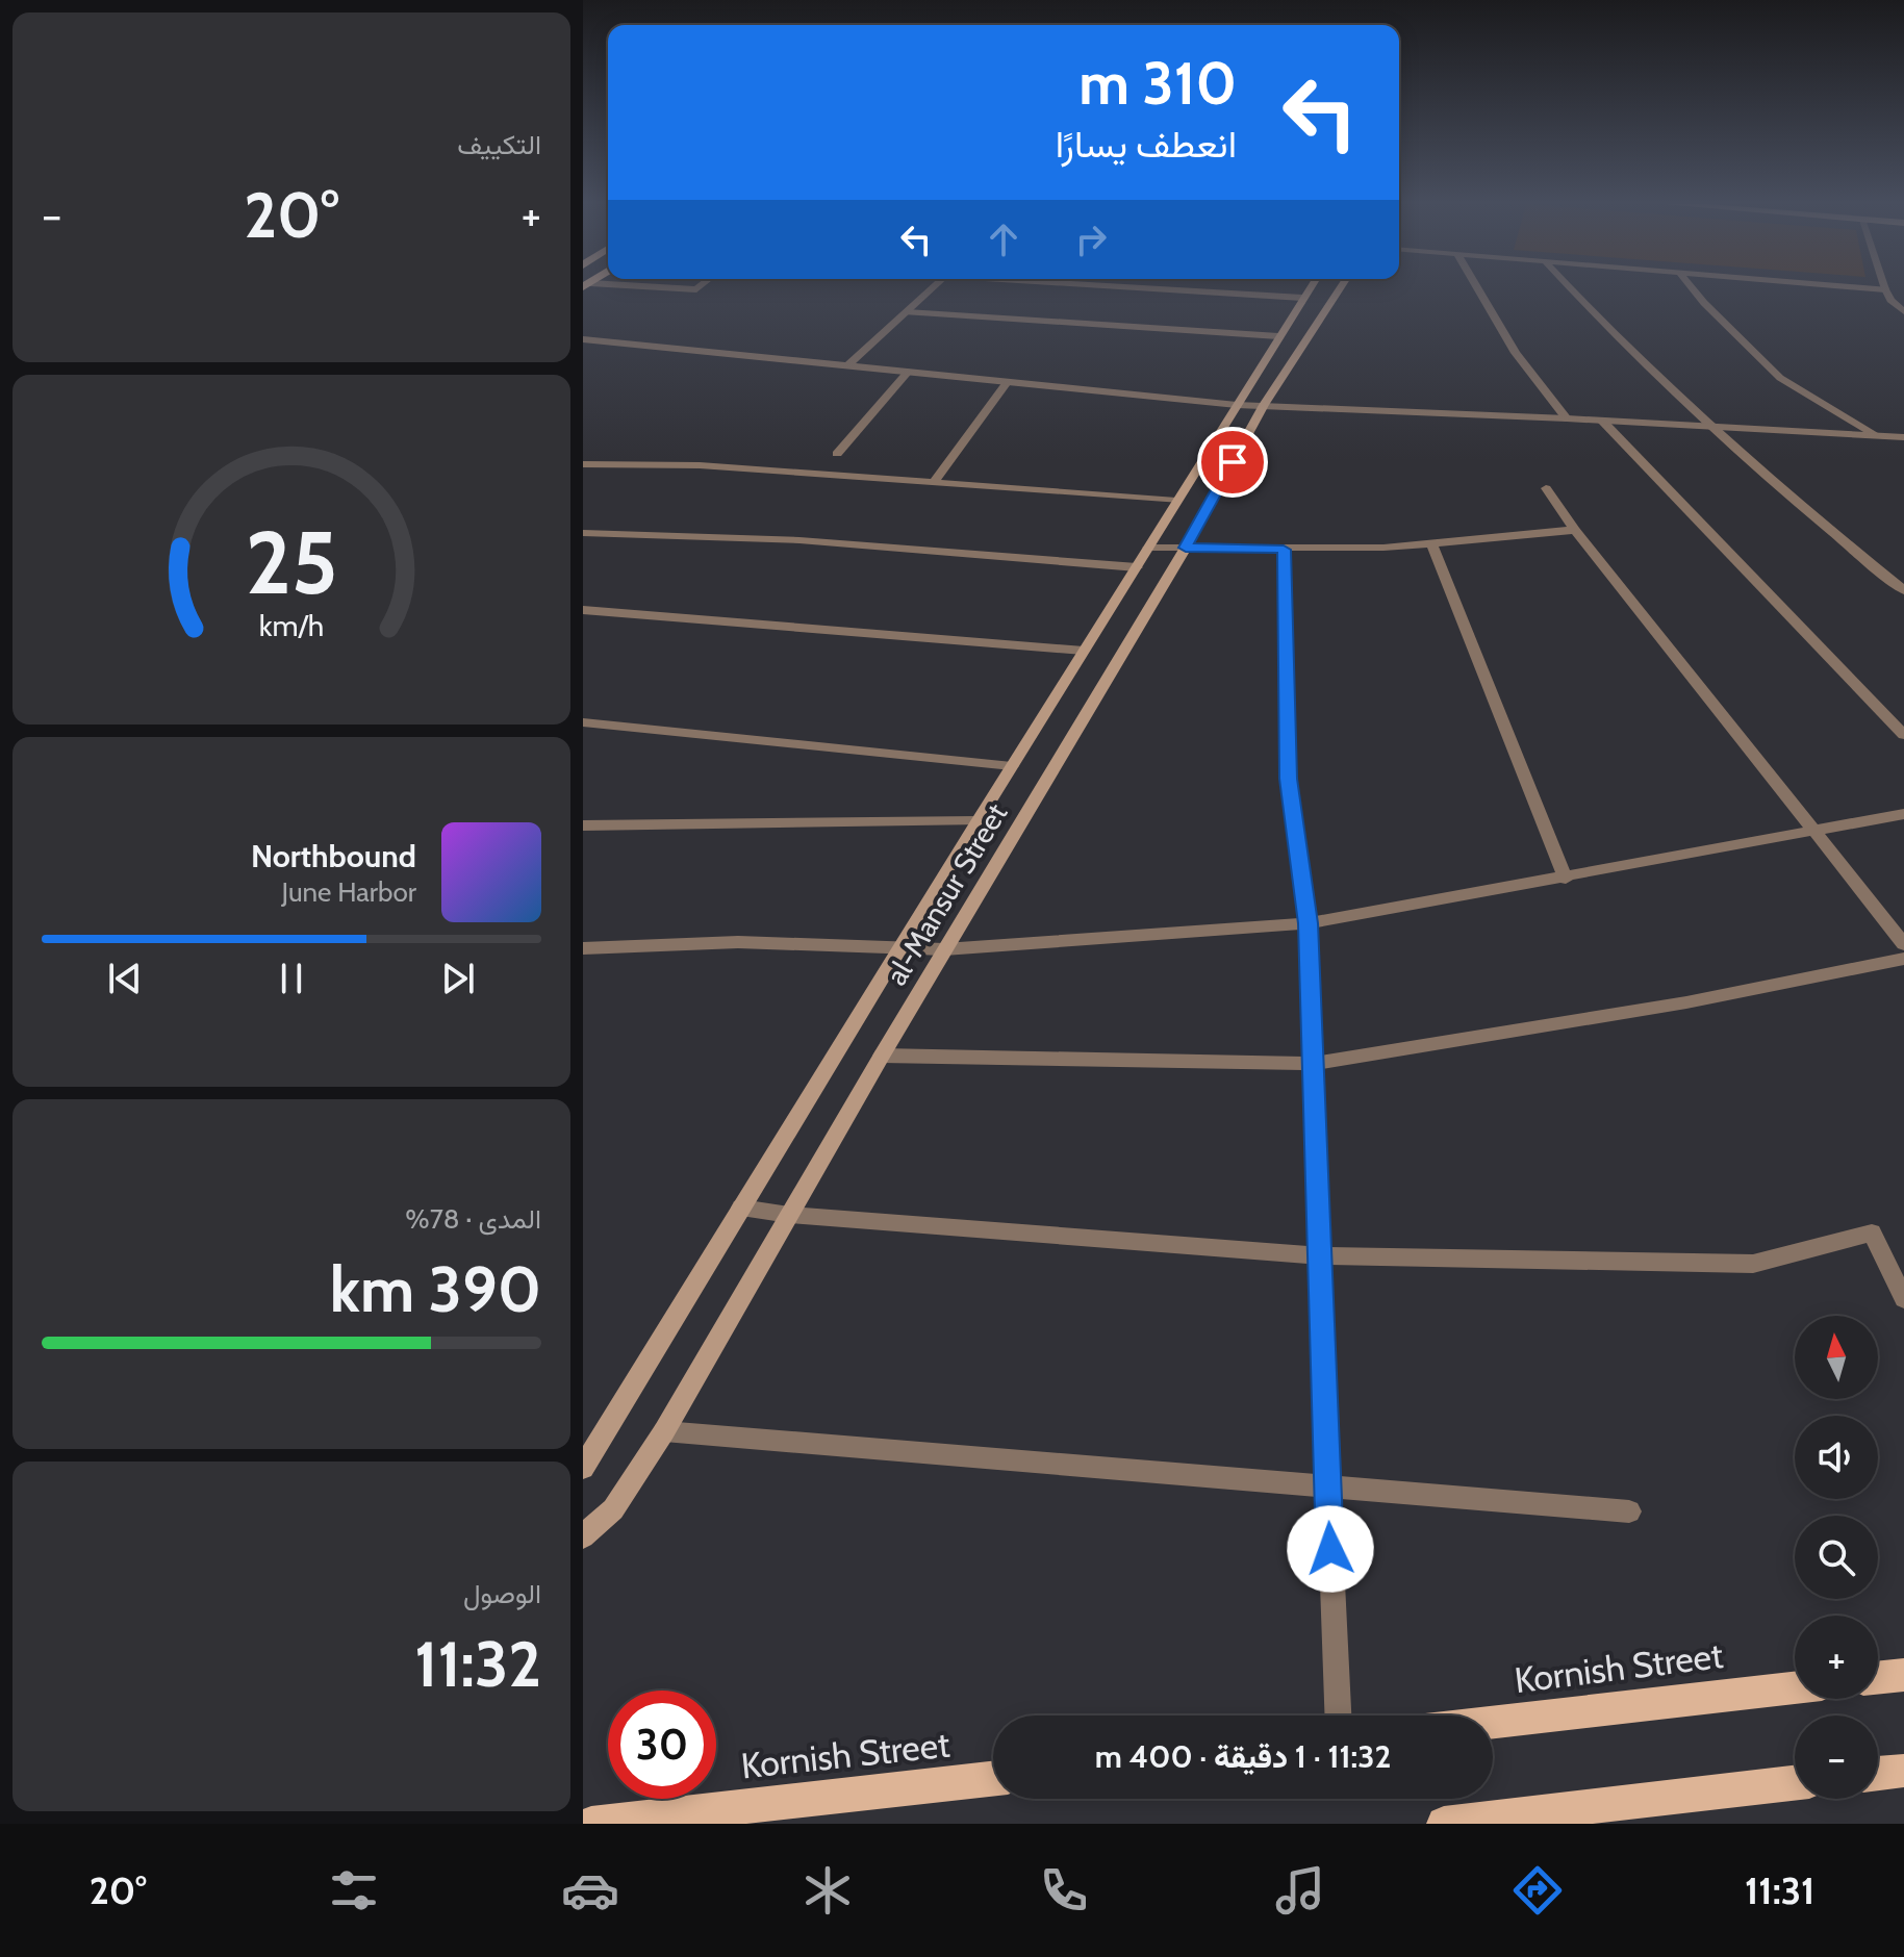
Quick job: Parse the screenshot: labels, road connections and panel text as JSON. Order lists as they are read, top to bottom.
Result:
{
  "streets": {
    "main road": ["al-Mansur Street", "Kornish Street"]
  },
  "north": "top",
  "page": {
    "tile": [
      "التكييف",
      ["المدى · 78%", "390 km"],
      ["الوصول", "11:32"]
    ],
    "turn": ["310 m", "انعطف يسارًا"],
    "heat": ["−", "20°", "+"],
    "song": ["Northbound", "June Harbor"],
    "map_buttons": ["+", "−"],
    "limit": "30",
    "trip": "11:32 · 1 دقيقة · 400 m",
    "tabs": ["11:31", "20°"],
    "gauge": ["25", "km/h"]
  }
}
